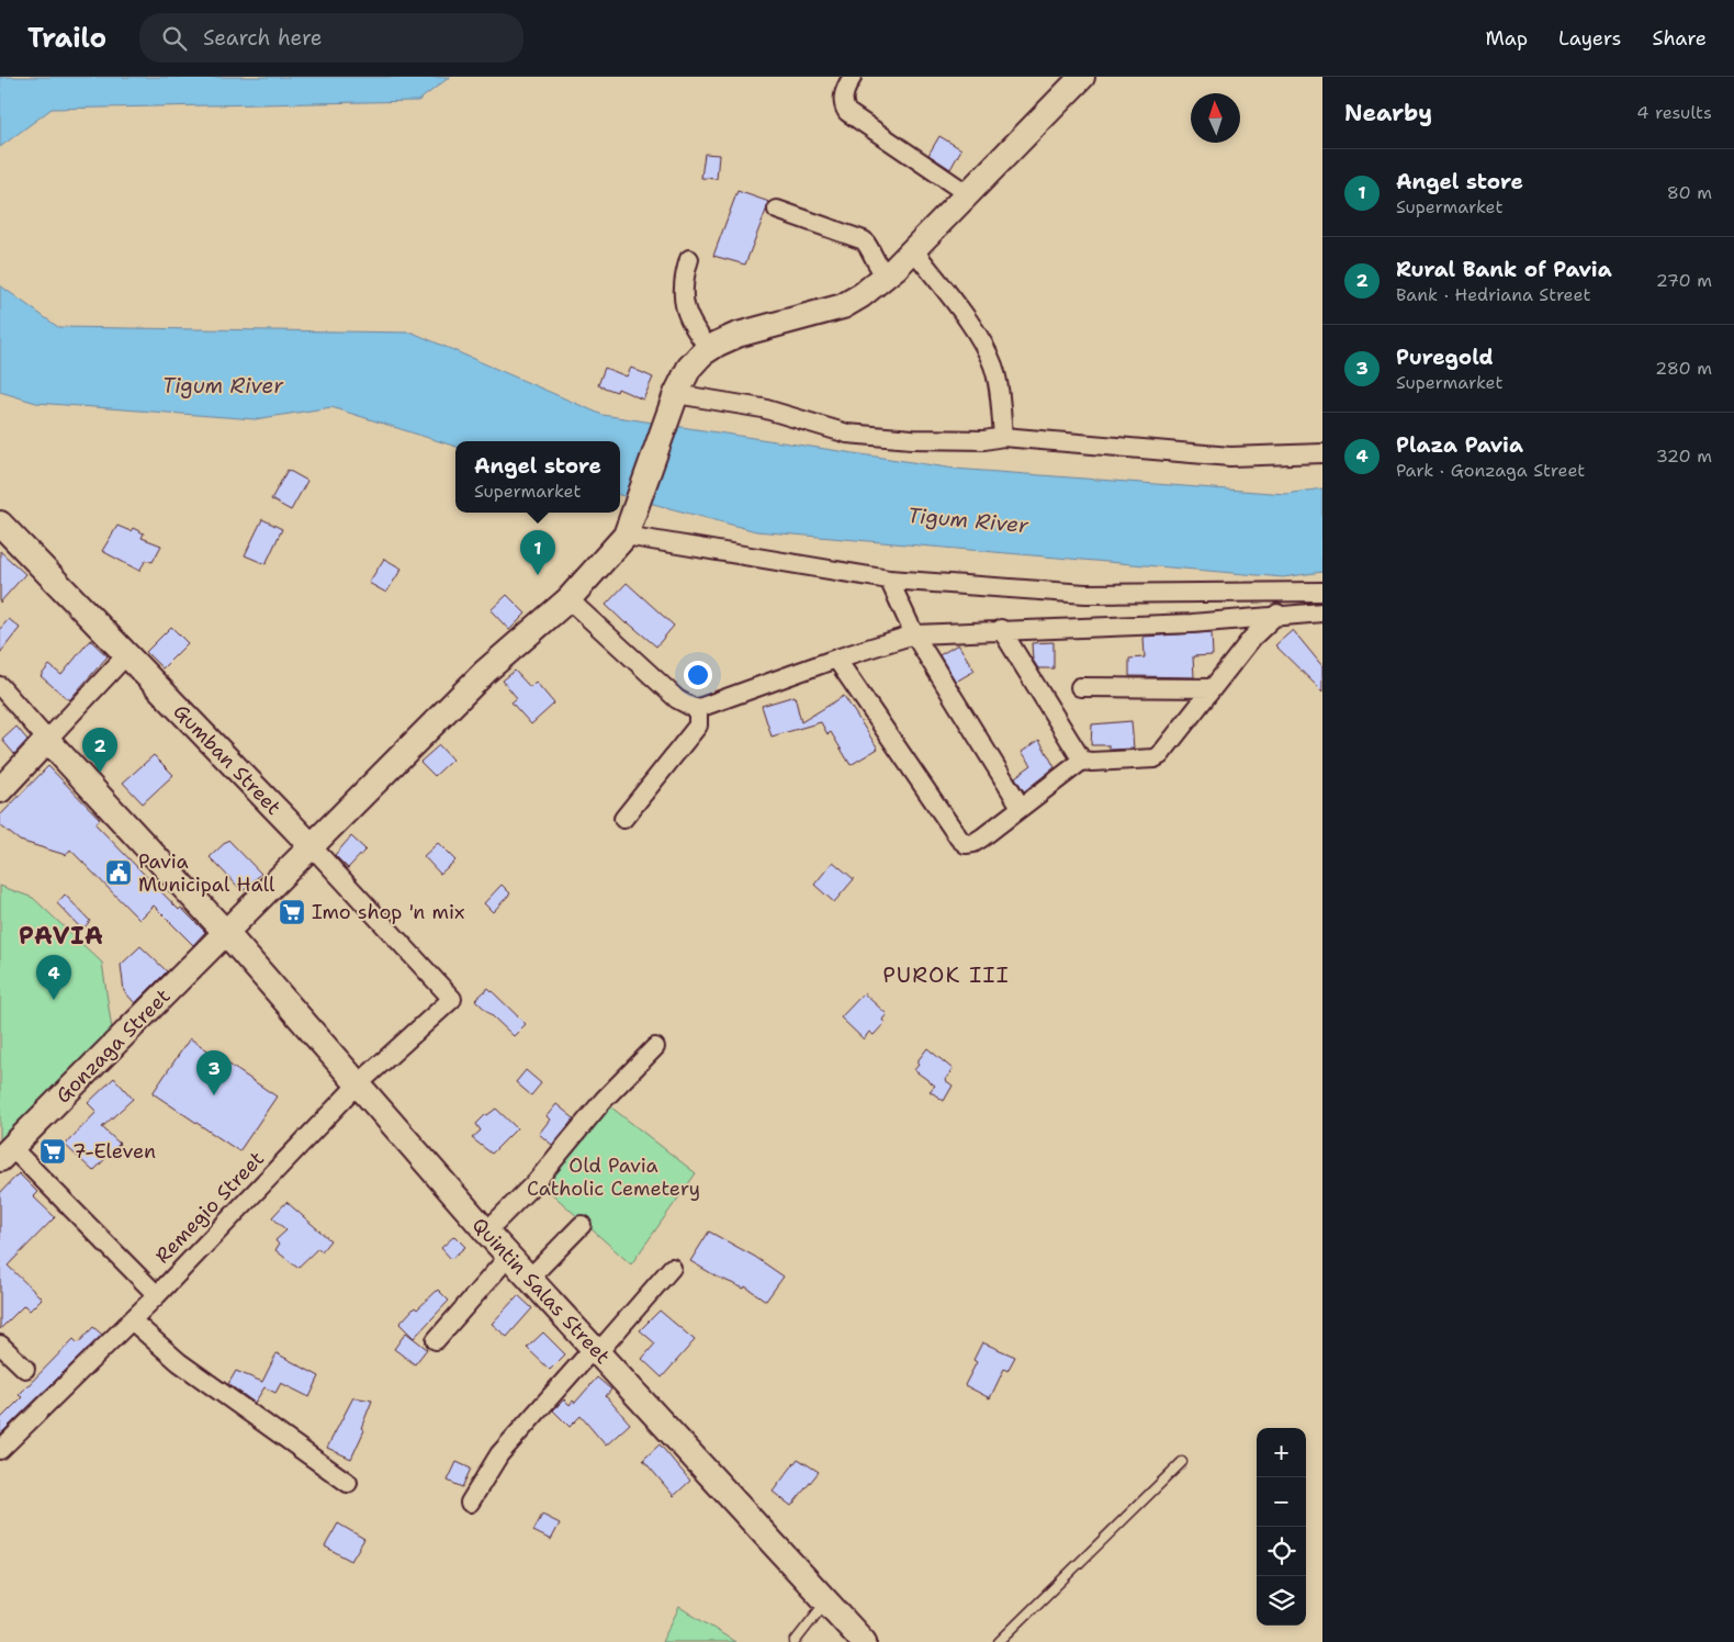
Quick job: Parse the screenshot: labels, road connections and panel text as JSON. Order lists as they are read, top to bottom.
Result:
{
  "streets": {
    "street": [
      "Gumban Street",
      "Gonzaga Street",
      "Remegio Street",
      "Quintin Salas Street"
    ]
  },
  "crossings": [
    ["Gumban Street", "Gonzaga Street"],
    ["Gumban Street", "Remegio Street"],
    ["Gonzaga Street", "Quintin Salas Street"],
    ["Remegio Street", "Quintin Salas Street"]
  ],
  "districts": ["PAVIA", "PUROK III"],
  "water": ["Tigum River"],
  "parks": ["Old Pavia Catholic Cemetery"],
  "places": {
    "public building": ["Pavia Municipal Hall"],
    "supermarket": ["Imo shop 'n mix", "7-Eleven"]
  },
  "north": "top",
  "page": {
    "header": "Trailo",
    "search": "Search here",
    "nav": ["Map", "Layers", "Share"],
    "heading": ["Nearby", "4 results"],
    "list": [
      {
        "mark": "1",
        "name": "Angel store",
        "note": "Supermarket",
        "value": "80 m"
      },
      {
        "mark": "2",
        "name": "Rural Bank of Pavia",
        "note": "Bank · Hedriana Street",
        "value": "270 m"
      },
      {
        "mark": "3",
        "name": "Puregold",
        "note": "Supermarket",
        "value": "280 m"
      },
      {
        "mark": "4",
        "name": "Plaza Pavia",
        "note": "Park · Gonzaga Street",
        "value": "320 m"
      }
    ],
    "popup": ["Angel store", "Supermarket"],
    "pins": [
      "1",
      "2",
      "4",
      "3"
    ],
    "map_buttons": ["+", "−"]
  }
}
